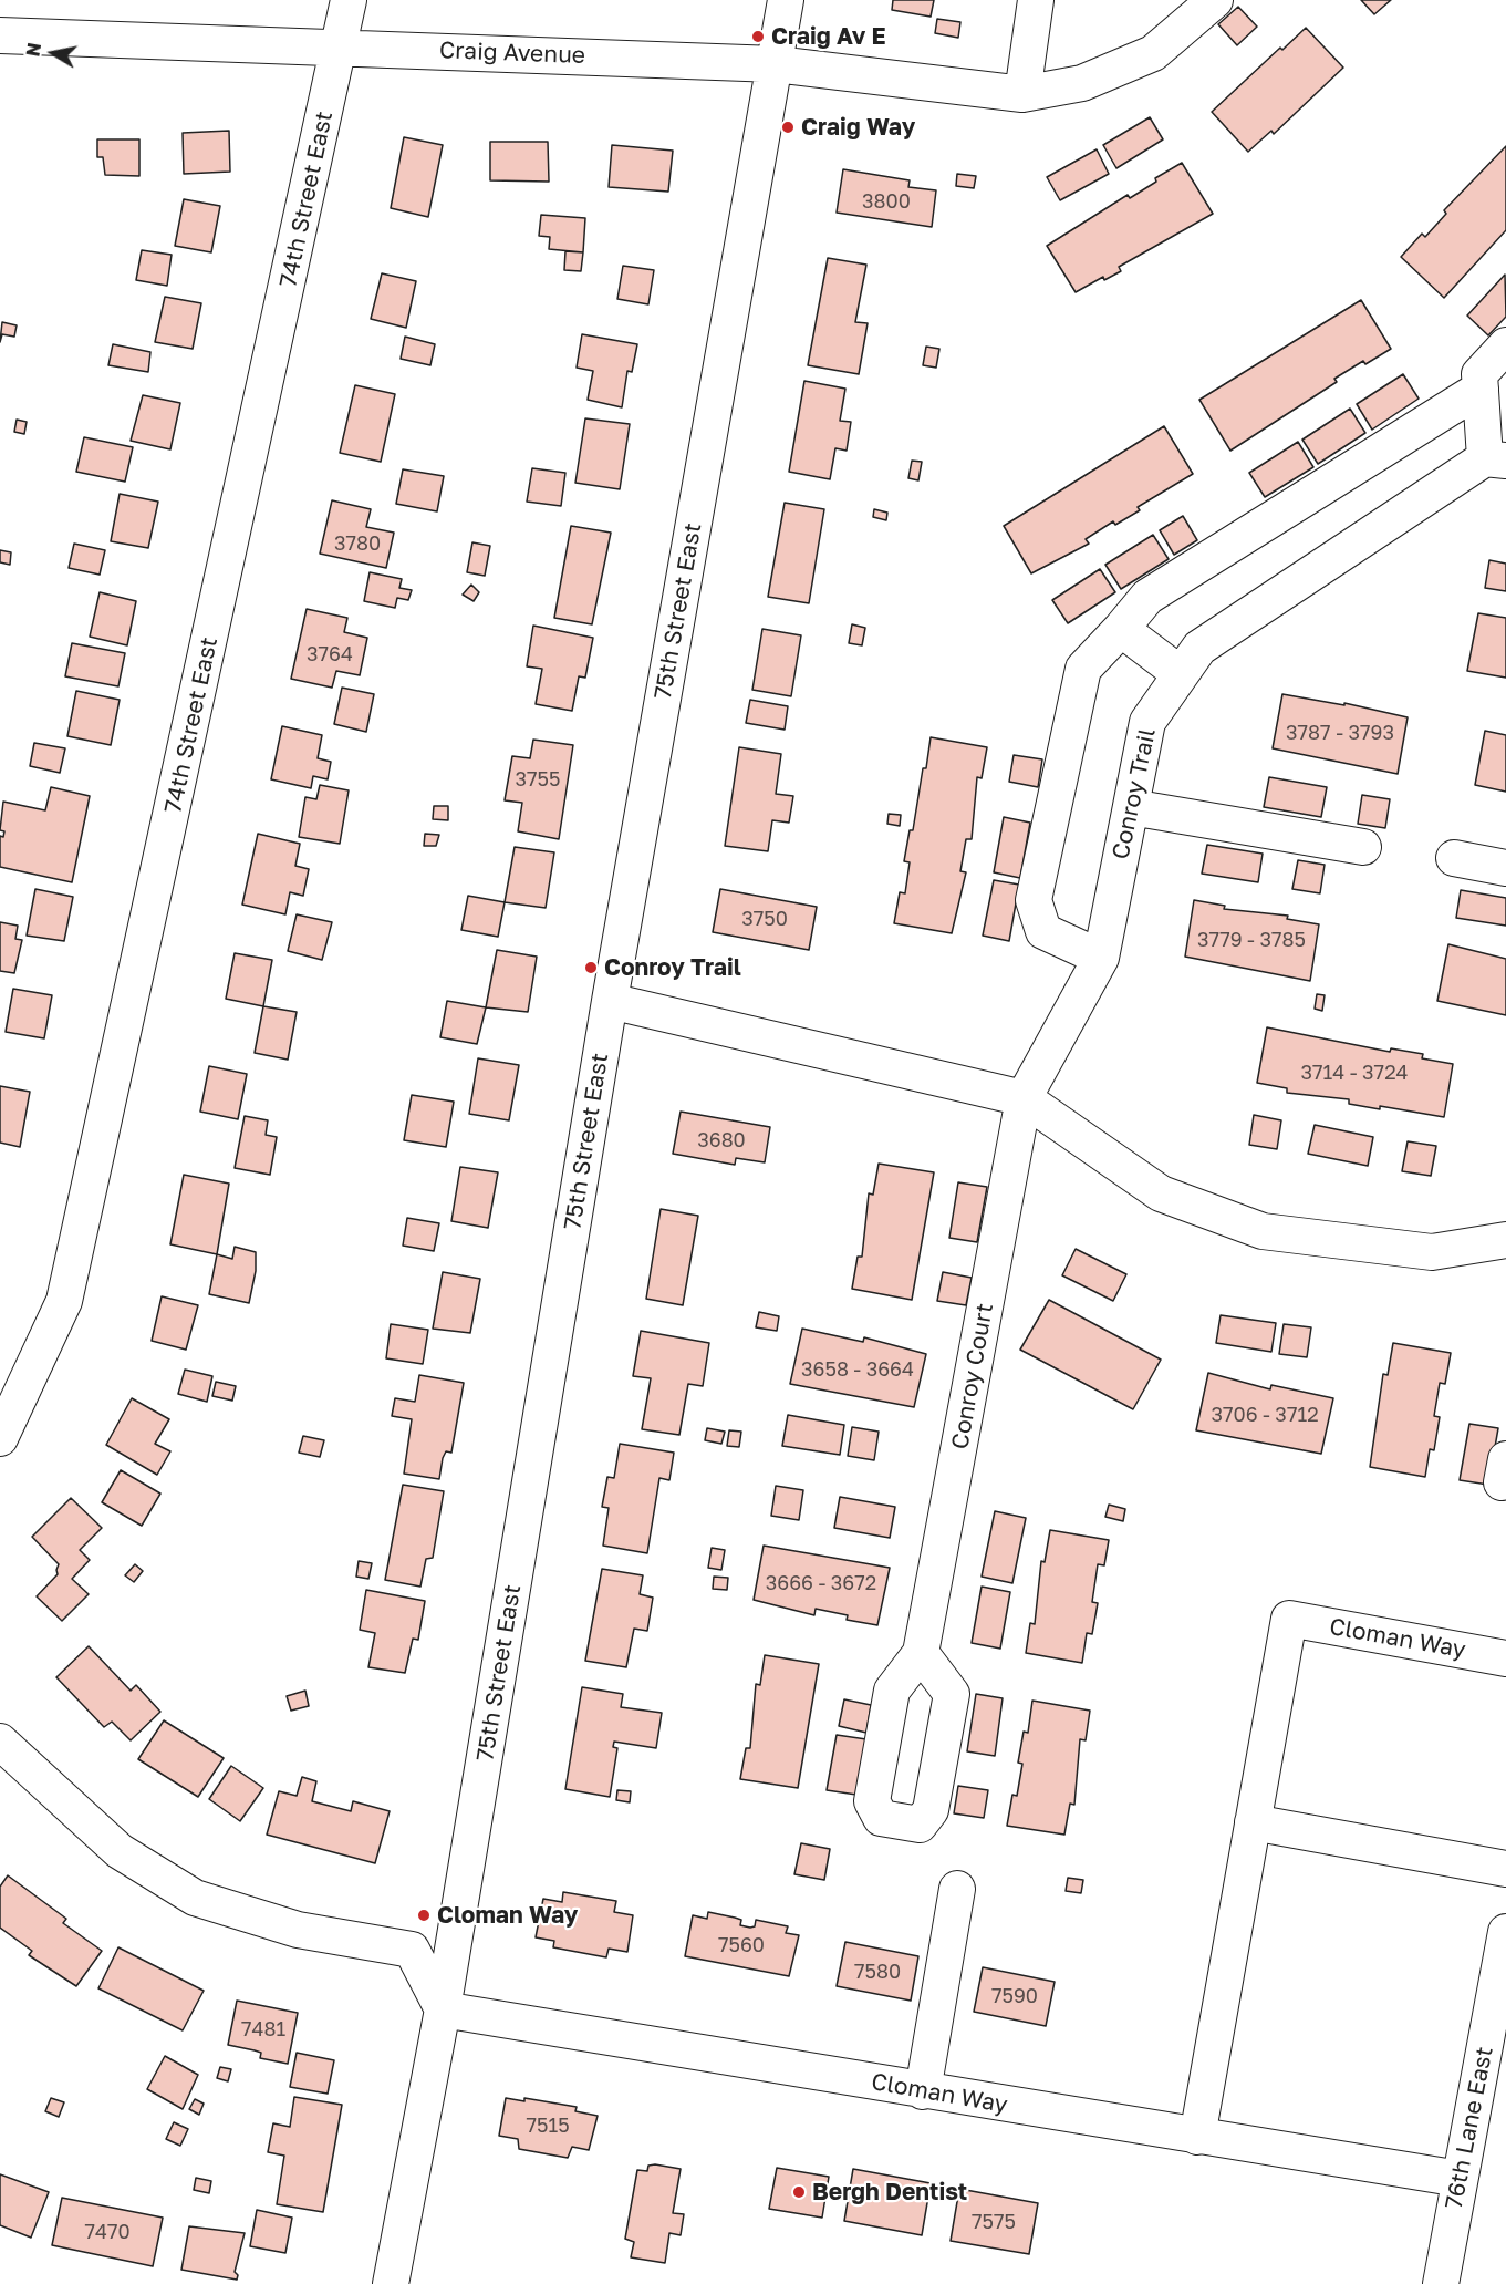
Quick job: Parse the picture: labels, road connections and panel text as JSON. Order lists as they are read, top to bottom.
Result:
{
  "streets": {
    "street": [
      "Craig Avenue",
      "74th Street East",
      "75th Street East",
      "Conroy Trail",
      "Conroy Court",
      "Cloman Way",
      "76th Lane East"
    ]
  },
  "crossings": [
    ["Craig Avenue", "74th Street East"],
    ["Craig Avenue", "75th Street East"],
    ["75th Street East", "Cloman Way"],
    ["Conroy Trail", "Conroy Court"],
    ["Cloman Way", "76th Lane East"]
  ],
  "places": [
    "Craig Av E",
    "Craig Way",
    "Conroy Trail",
    "Cloman Way",
    "Bergh Dentist"
  ],
  "house_numbers": [
    "3800",
    "3780",
    "3764",
    "3787 - 3793",
    "3755",
    "3750",
    "3779 - 3785",
    "3714 - 3724",
    "3680",
    "3658 - 3664",
    "3706 - 3712",
    "3666 - 3672",
    "7560",
    "7580",
    "7590",
    "7481",
    "7515",
    "7575",
    "7470"
  ],
  "north": "left"
}
